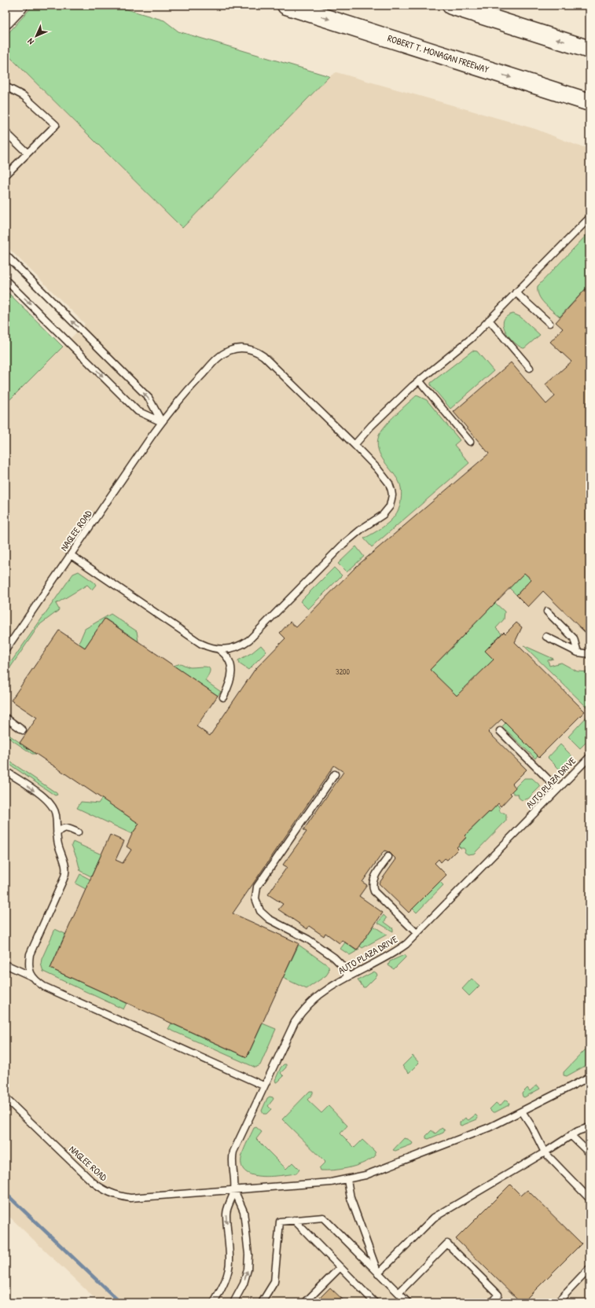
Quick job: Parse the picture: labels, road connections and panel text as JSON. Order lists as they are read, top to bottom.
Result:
{
  "streets": {
    "highway": ["ROBERT T. MONAGAN FREEWAY"],
    "lane": ["NAGLEE ROAD", "AUTO PLAZA DRIVE"]
  },
  "crossings": [
    ["NAGLEE ROAD", "AUTO PLAZA DRIVE"]
  ],
  "house_numbers": ["3200"],
  "north": "bottom left"
}
